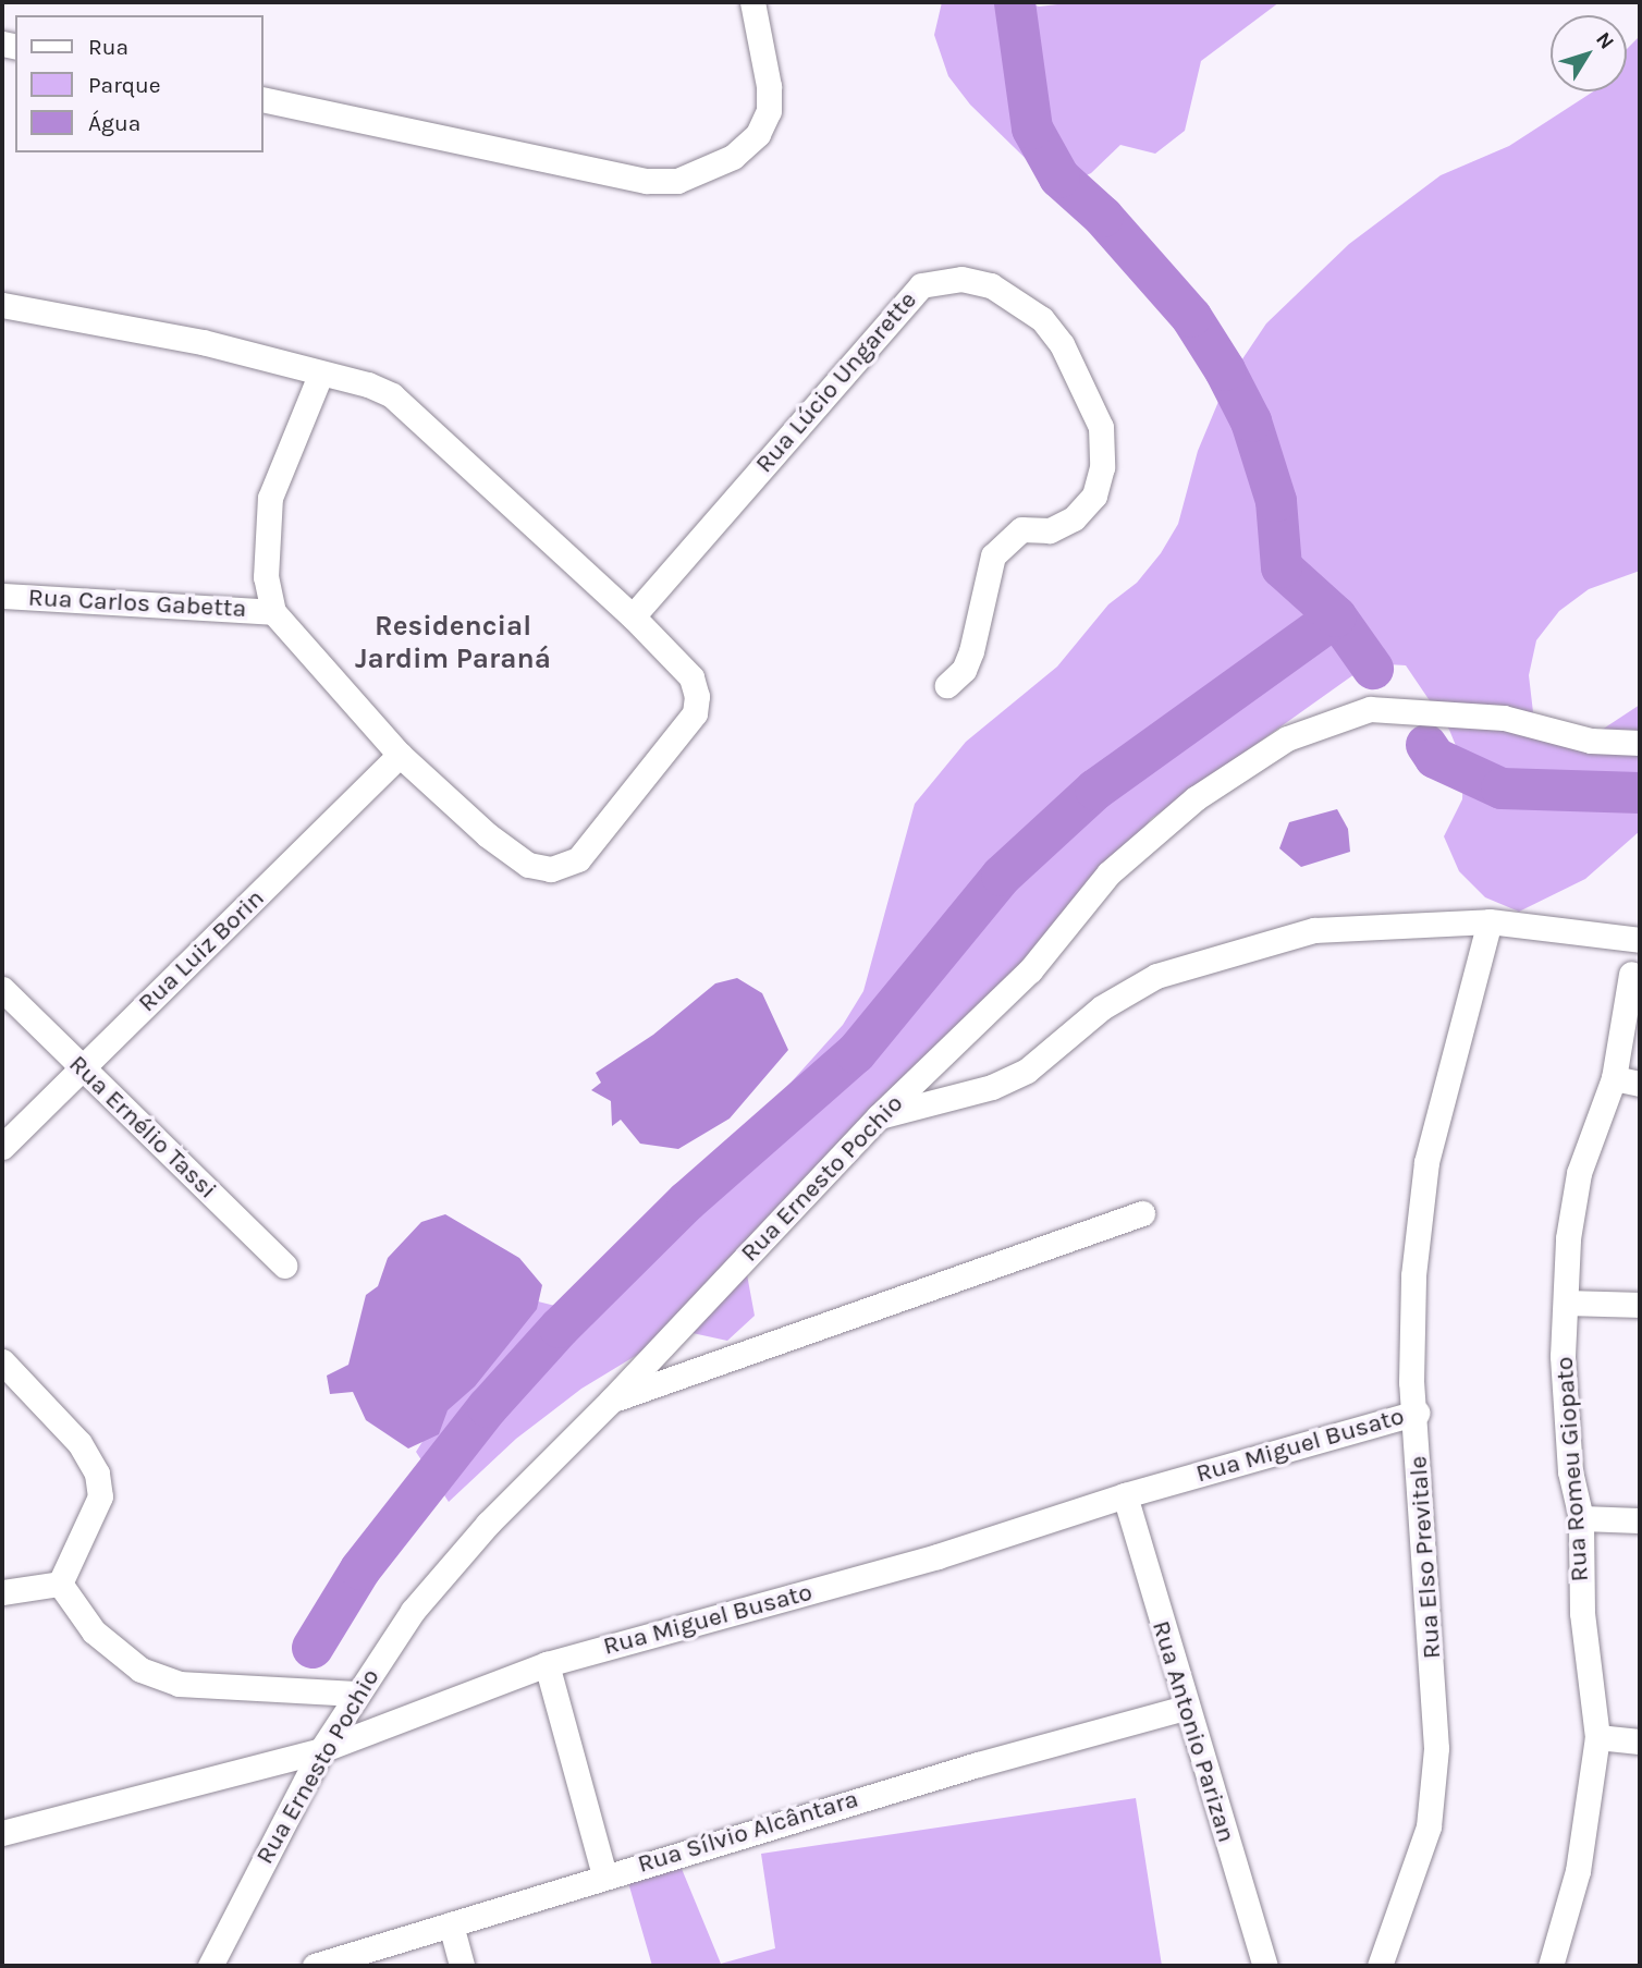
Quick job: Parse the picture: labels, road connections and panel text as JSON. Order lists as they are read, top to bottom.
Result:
{
  "streets": {
    "street": [
      "Rua Lúcio Ungarette",
      "Rua Carlos Gabetta",
      "Rua Luiz Borin",
      "Rua Ernélio Tassi",
      "Rua Ernesto Pochio",
      "Rua Miguel Busato",
      "Rua Romeu Giopato",
      "Rua Elso Previtale",
      "Rua Antonio Parizan",
      "Rua Sílvio Alcântara"
    ]
  },
  "crossings": [
    ["Rua Luiz Borin", "Rua Ernélio Tassi"],
    ["Rua Ernesto Pochio", "Rua Miguel Busato"],
    ["Rua Miguel Busato", "Rua Elso Previtale"],
    ["Rua Miguel Busato", "Rua Antonio Parizan"],
    ["Rua Antonio Parizan", "Rua Sílvio Alcântara"]
  ],
  "districts": ["Residencial Jardim Paraná"],
  "legend": ["Rua", "Parque", "Água"],
  "north": "top right"
}
